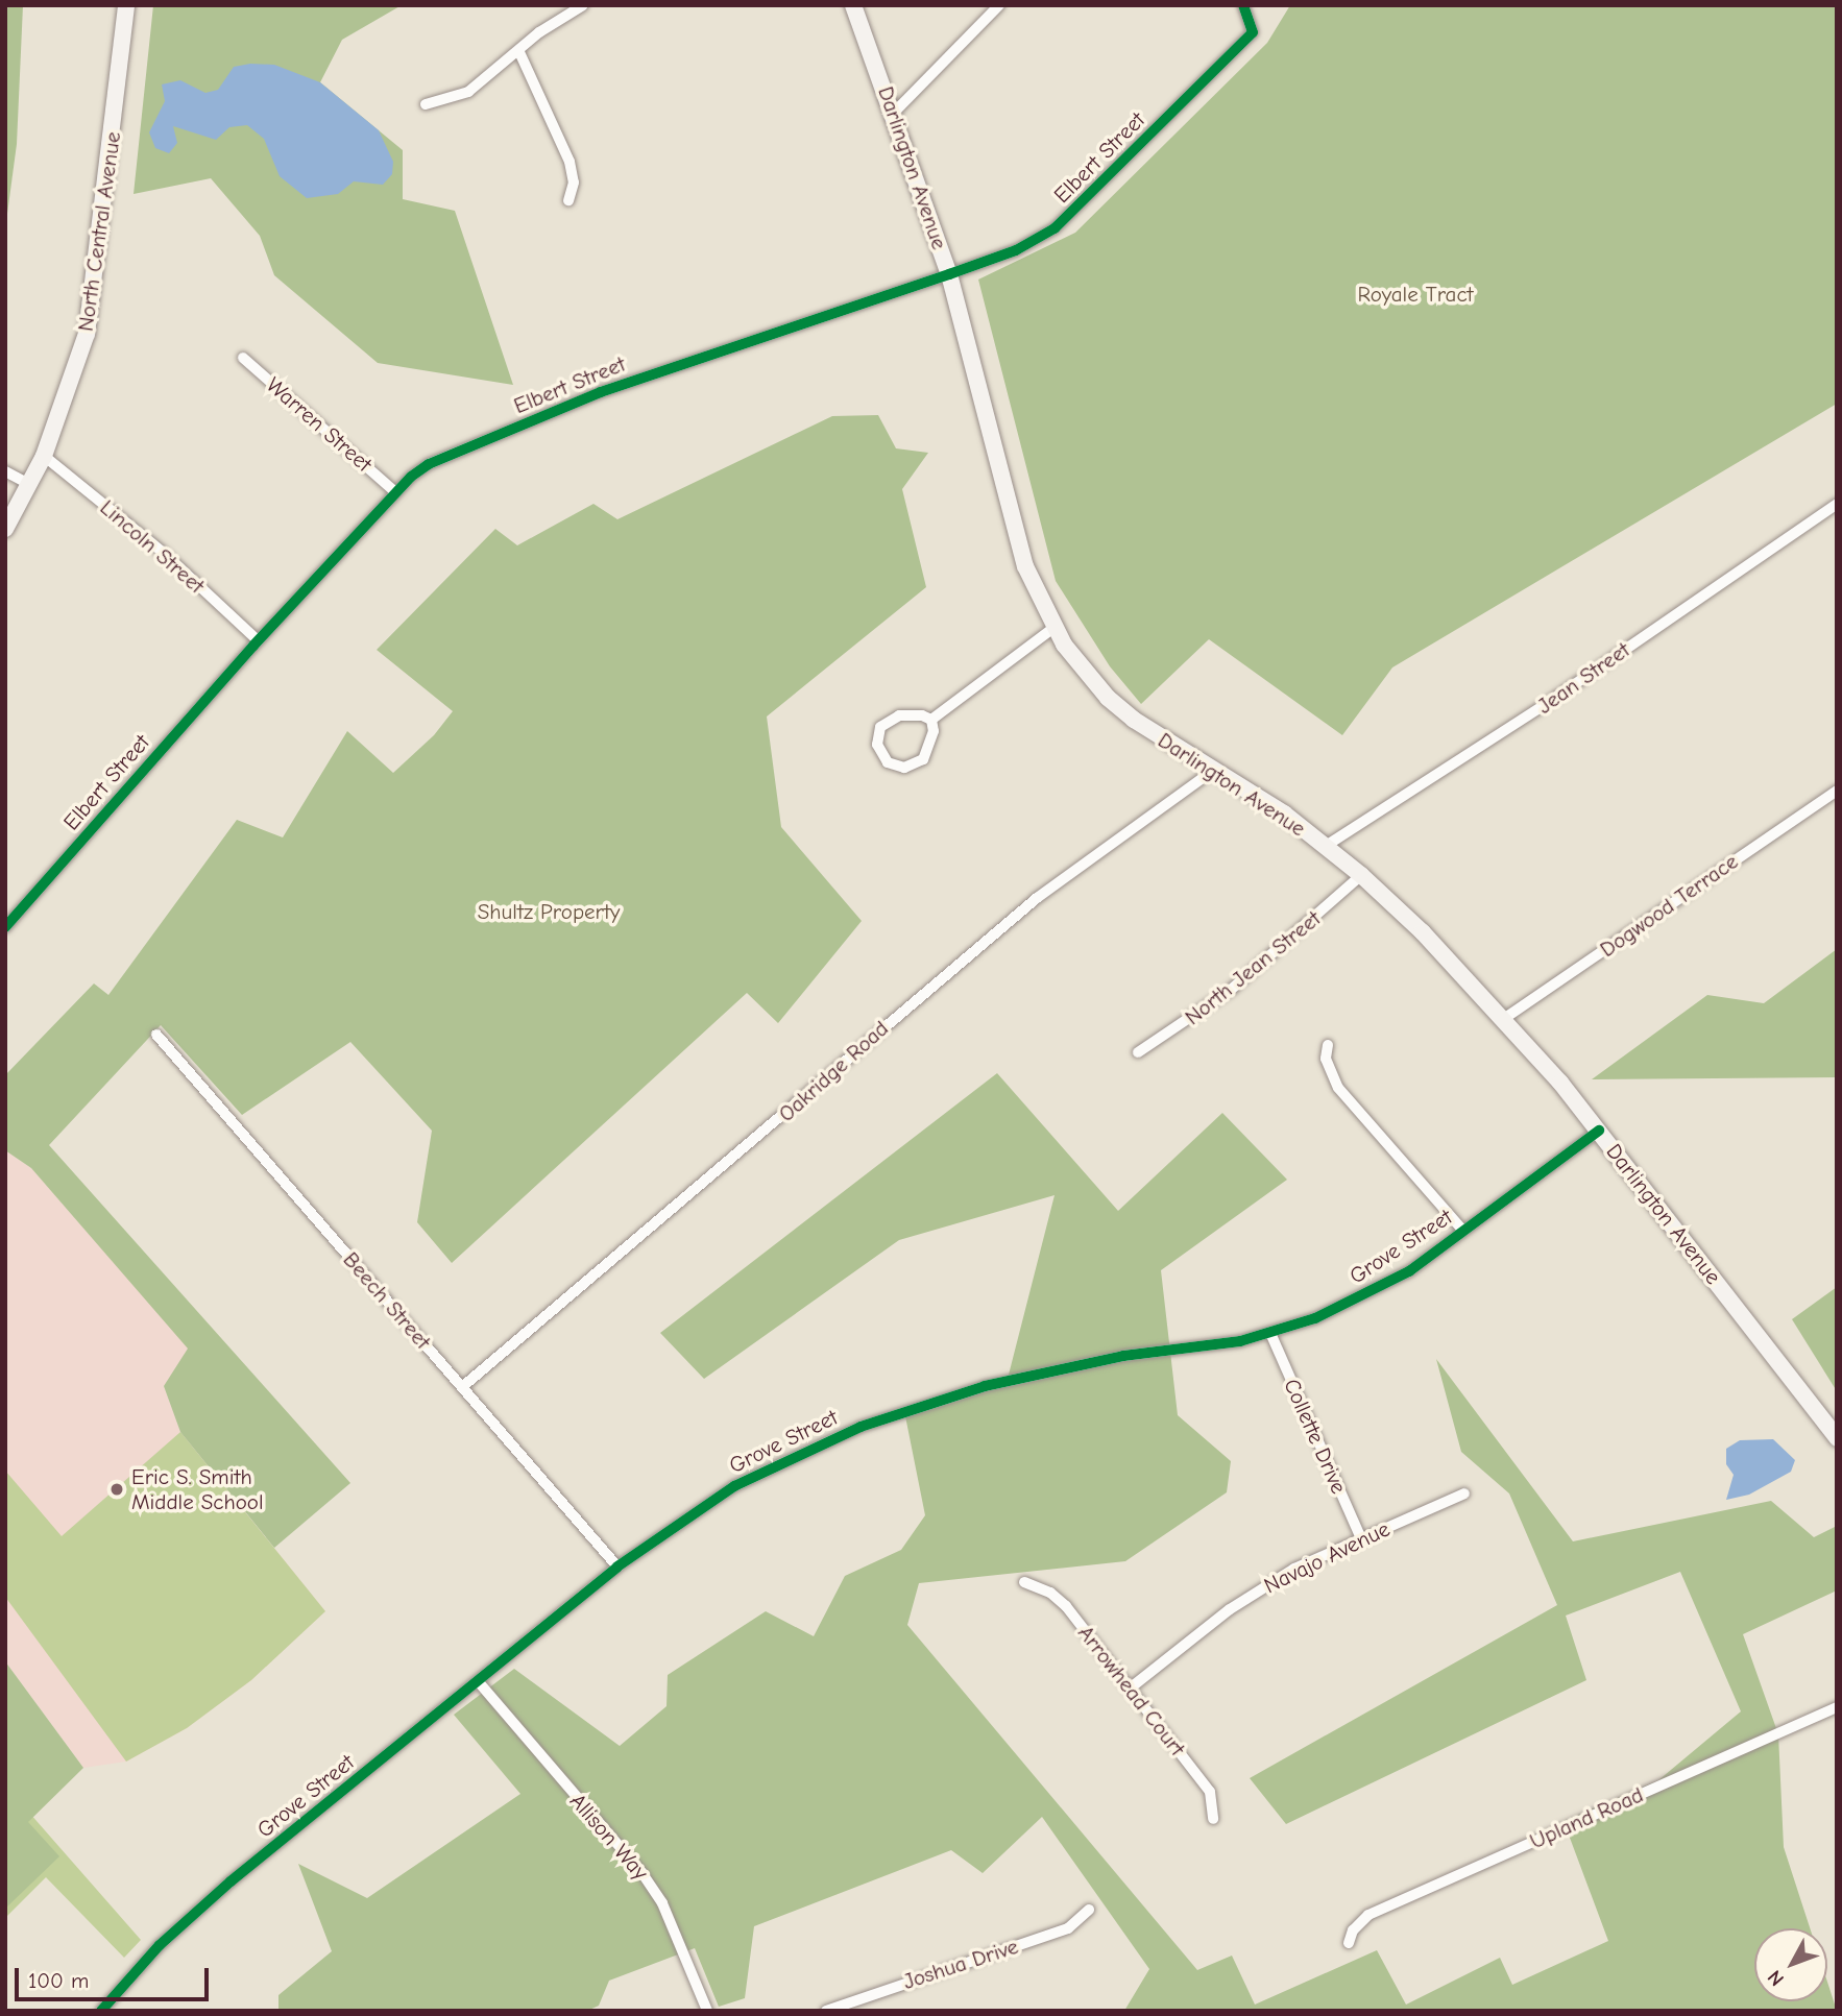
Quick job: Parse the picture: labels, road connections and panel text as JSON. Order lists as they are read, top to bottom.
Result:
{
  "streets": {
    "main road": ["Darlington Avenue", "North Central Avenue"],
    "street": [
      "Elbert Street",
      "Warren Street",
      "Lincoln Street",
      "Jean Street",
      "Dogwood Terrace",
      "North Jean Street",
      "Oakridge Road",
      "Grove Street",
      "Beech Street",
      "Collette Drive",
      "Navajo Avenue",
      "Arrowhead Court",
      "Upland Road",
      "Allison Way",
      "Joshua Drive"
    ]
  },
  "crossings": [
    ["Elbert Street", "Darlington Avenue"],
    ["Elbert Street", "Warren Street"],
    ["Elbert Street", "Lincoln Street"],
    ["Darlington Avenue", "Jean Street"],
    ["Darlington Avenue", "Dogwood Terrace"],
    ["Darlington Avenue", "North Jean Street"],
    ["Darlington Avenue", "Oakridge Road"],
    ["Darlington Avenue", "Grove Street"],
    ["North Central Avenue", "Lincoln Street"],
    ["Oakridge Road", "Beech Street"],
    ["Grove Street", "Beech Street"],
    ["Grove Street", "Collette Drive"],
    ["Grove Street", "Allison Way"],
    ["Collette Drive", "Navajo Avenue"],
    ["Navajo Avenue", "Arrowhead Court"]
  ],
  "parks": ["Royale Tract", "Shultz Property"],
  "places": ["Eric S. Smith Middle School"],
  "scale_bar": "100 m",
  "north": "bottom left"
}
